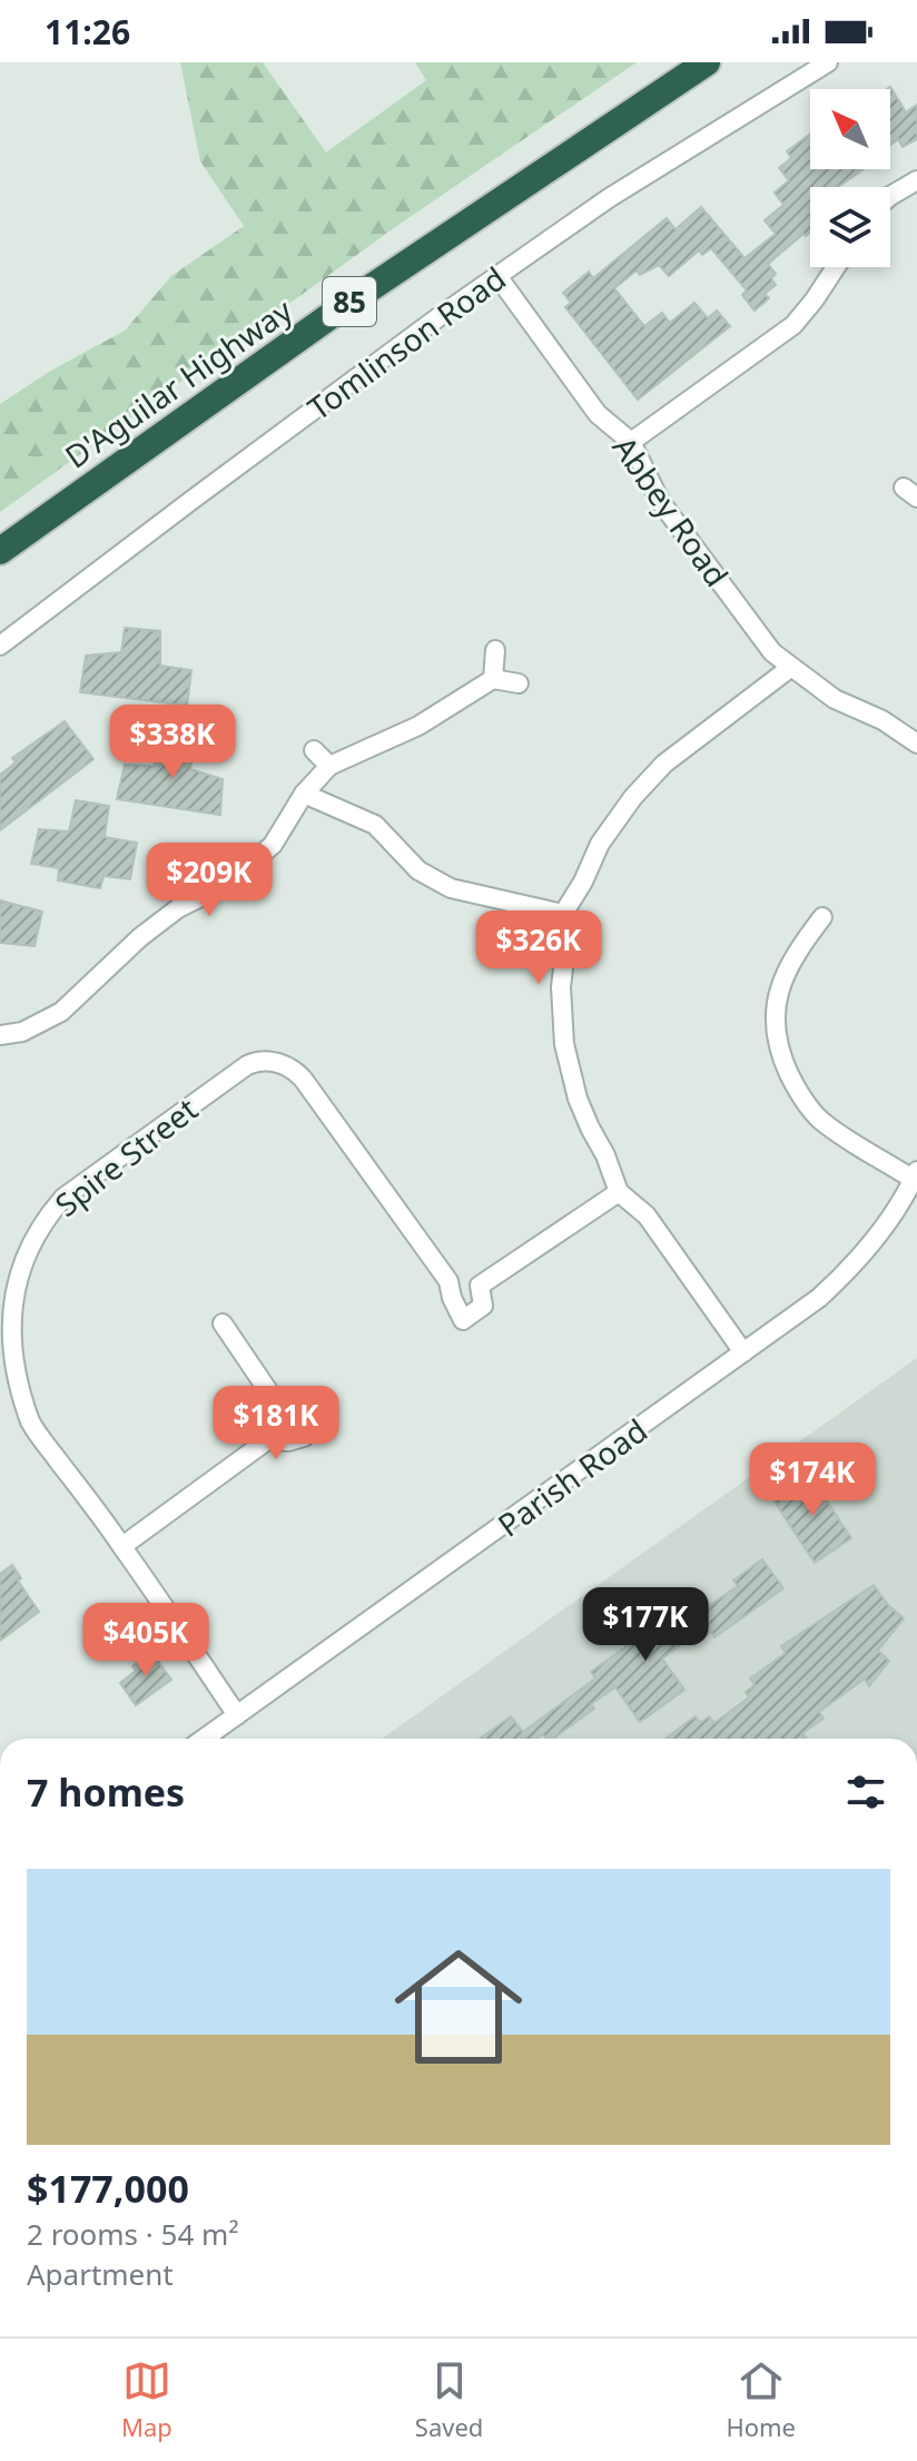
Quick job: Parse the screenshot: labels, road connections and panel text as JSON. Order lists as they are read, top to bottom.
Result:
{
  "streets": {
    "highway": ["85", "D'Aguilar Highway"],
    "street": [
      "Tomlinson Road",
      "Abbey Road",
      "Spire Street",
      "Parish Road"
    ]
  },
  "crossings": [
    ["Tomlinson Road", "Abbey Road"],
    ["Spire Street", "Parish Road"]
  ],
  "north": "top left",
  "page": {
    "status": "11:26",
    "price": [
      "$338K",
      "$209K",
      "$326K",
      "$181K",
      "$174K",
      "$177K",
      "$405K"
    ],
    "heading": "7 homes",
    "list": [
      {
        "name": "$177,000",
        "note": "2 rooms · 54 m² · Apartment"
      }
    ],
    "tabs": ["Map", "Saved", "Home"]
  }
}
